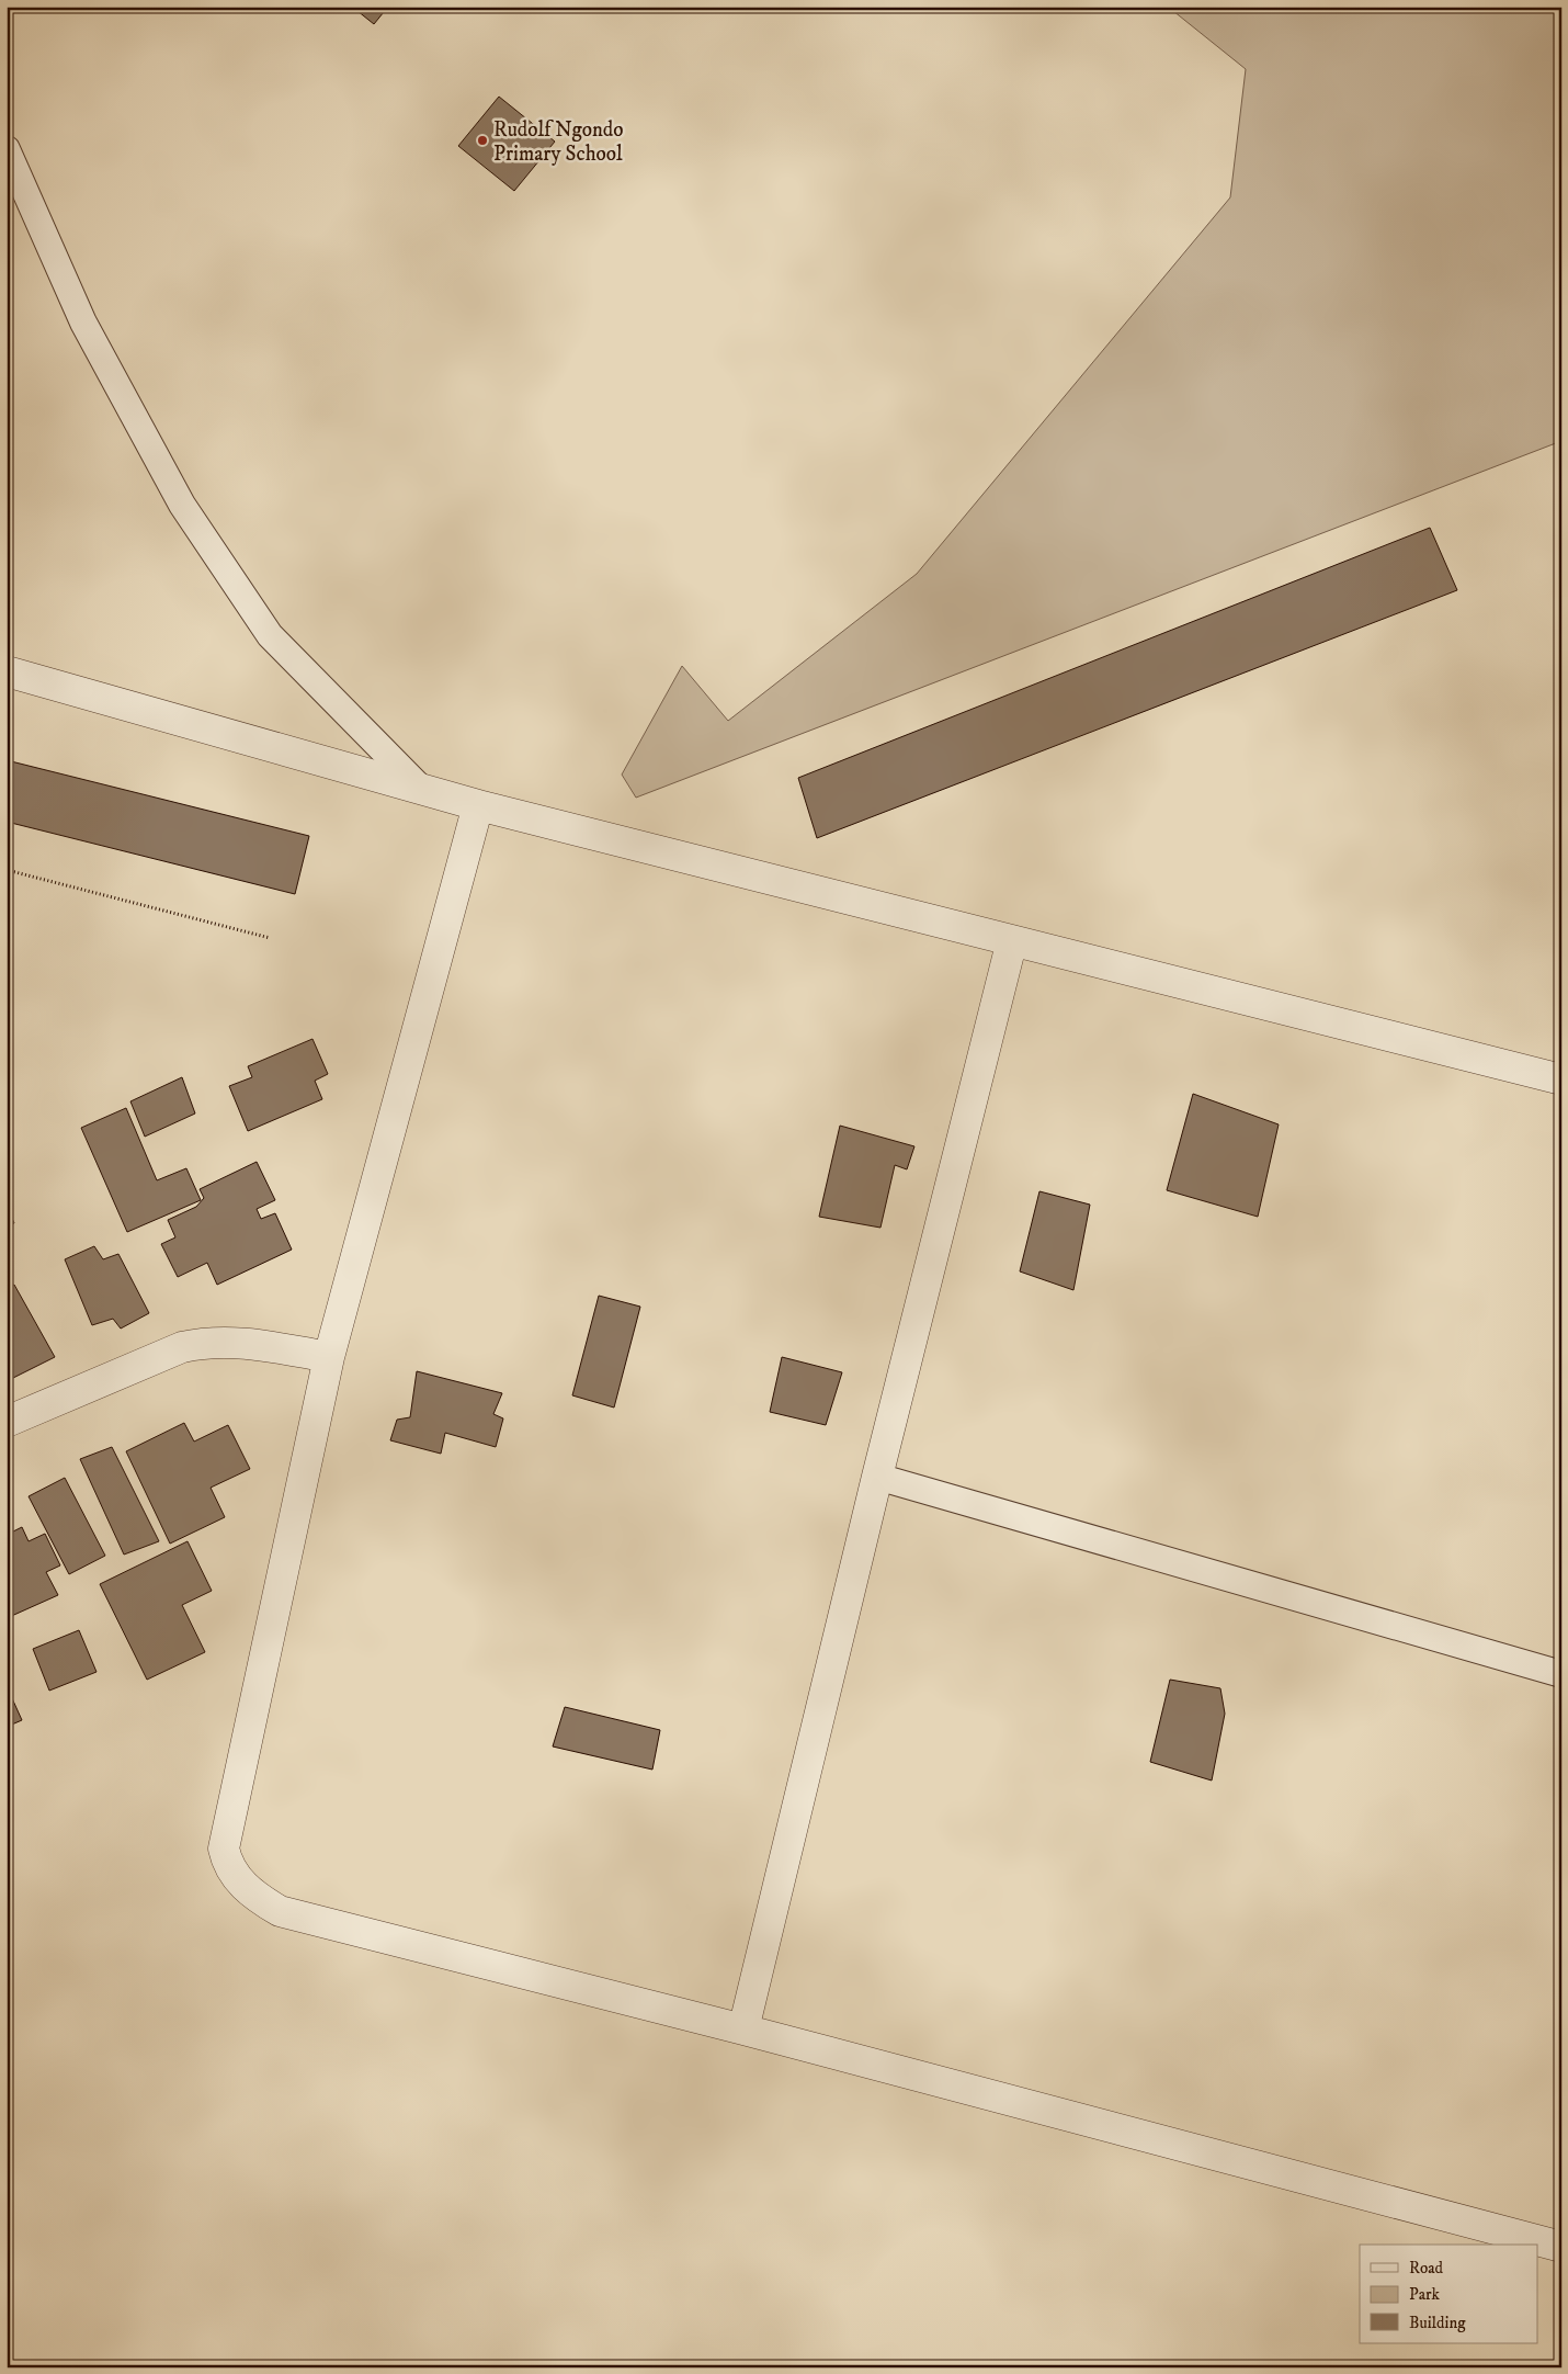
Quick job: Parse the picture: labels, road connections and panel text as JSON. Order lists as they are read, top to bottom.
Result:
{
  "places": ["Rudolf Ngondo Primary School"],
  "legend": ["Road", "Park", "Building"]
}
